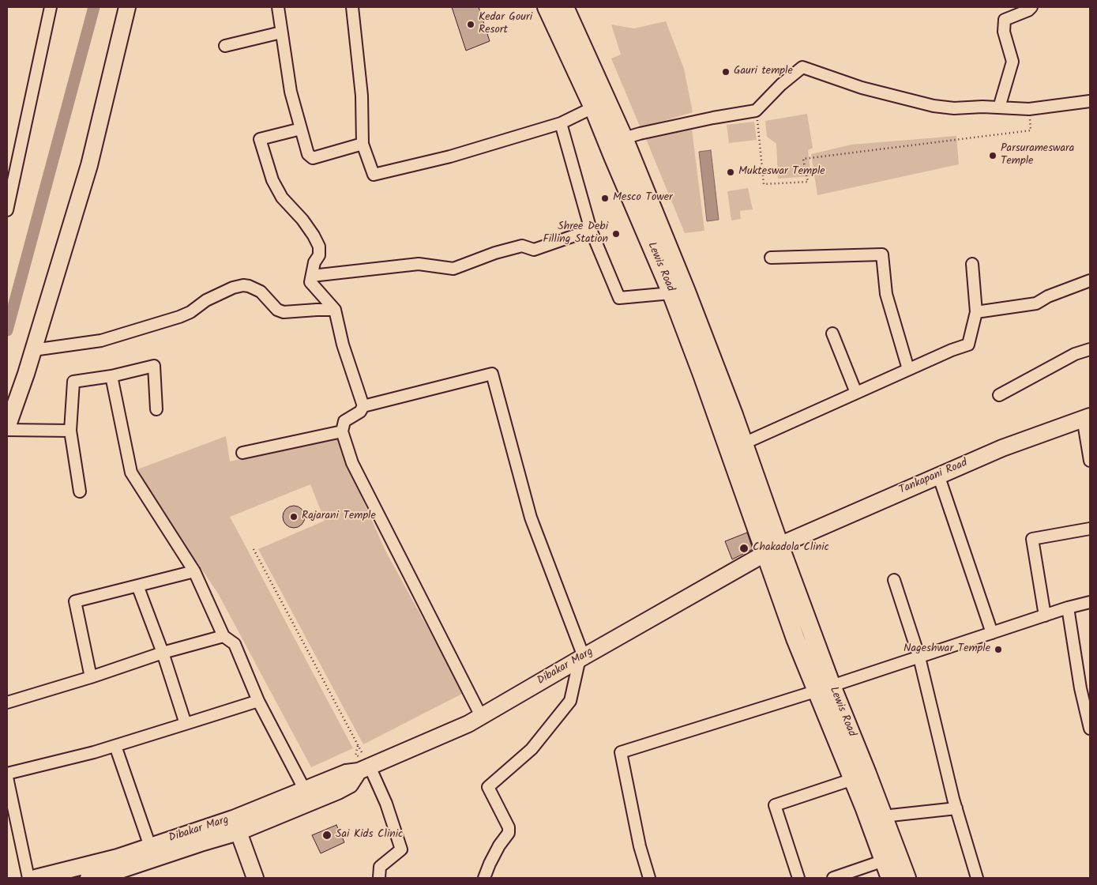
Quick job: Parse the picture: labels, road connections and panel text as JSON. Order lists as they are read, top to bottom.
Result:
{
  "streets": {
    "main road": ["Lewis Road", "Tankapani Road", "Dibakar Marg"]
  },
  "crossings": [
    ["Lewis Road", "Tankapani Road"],
    ["Lewis Road", "Dibakar Marg"],
    ["Tankapani Road", "Dibakar Marg"]
  ],
  "places": [
    "Kedar Gouri Resort",
    "Gauri temple",
    "Parsurameswara Temple",
    "Mukteswar Temple",
    "Mesco Tower",
    "Shree Debi Filling Station",
    "Rajarani Temple",
    "Chakadola Clinic",
    "Nageshwar Temple",
    "Sai Kids Clinic"
  ]
}
